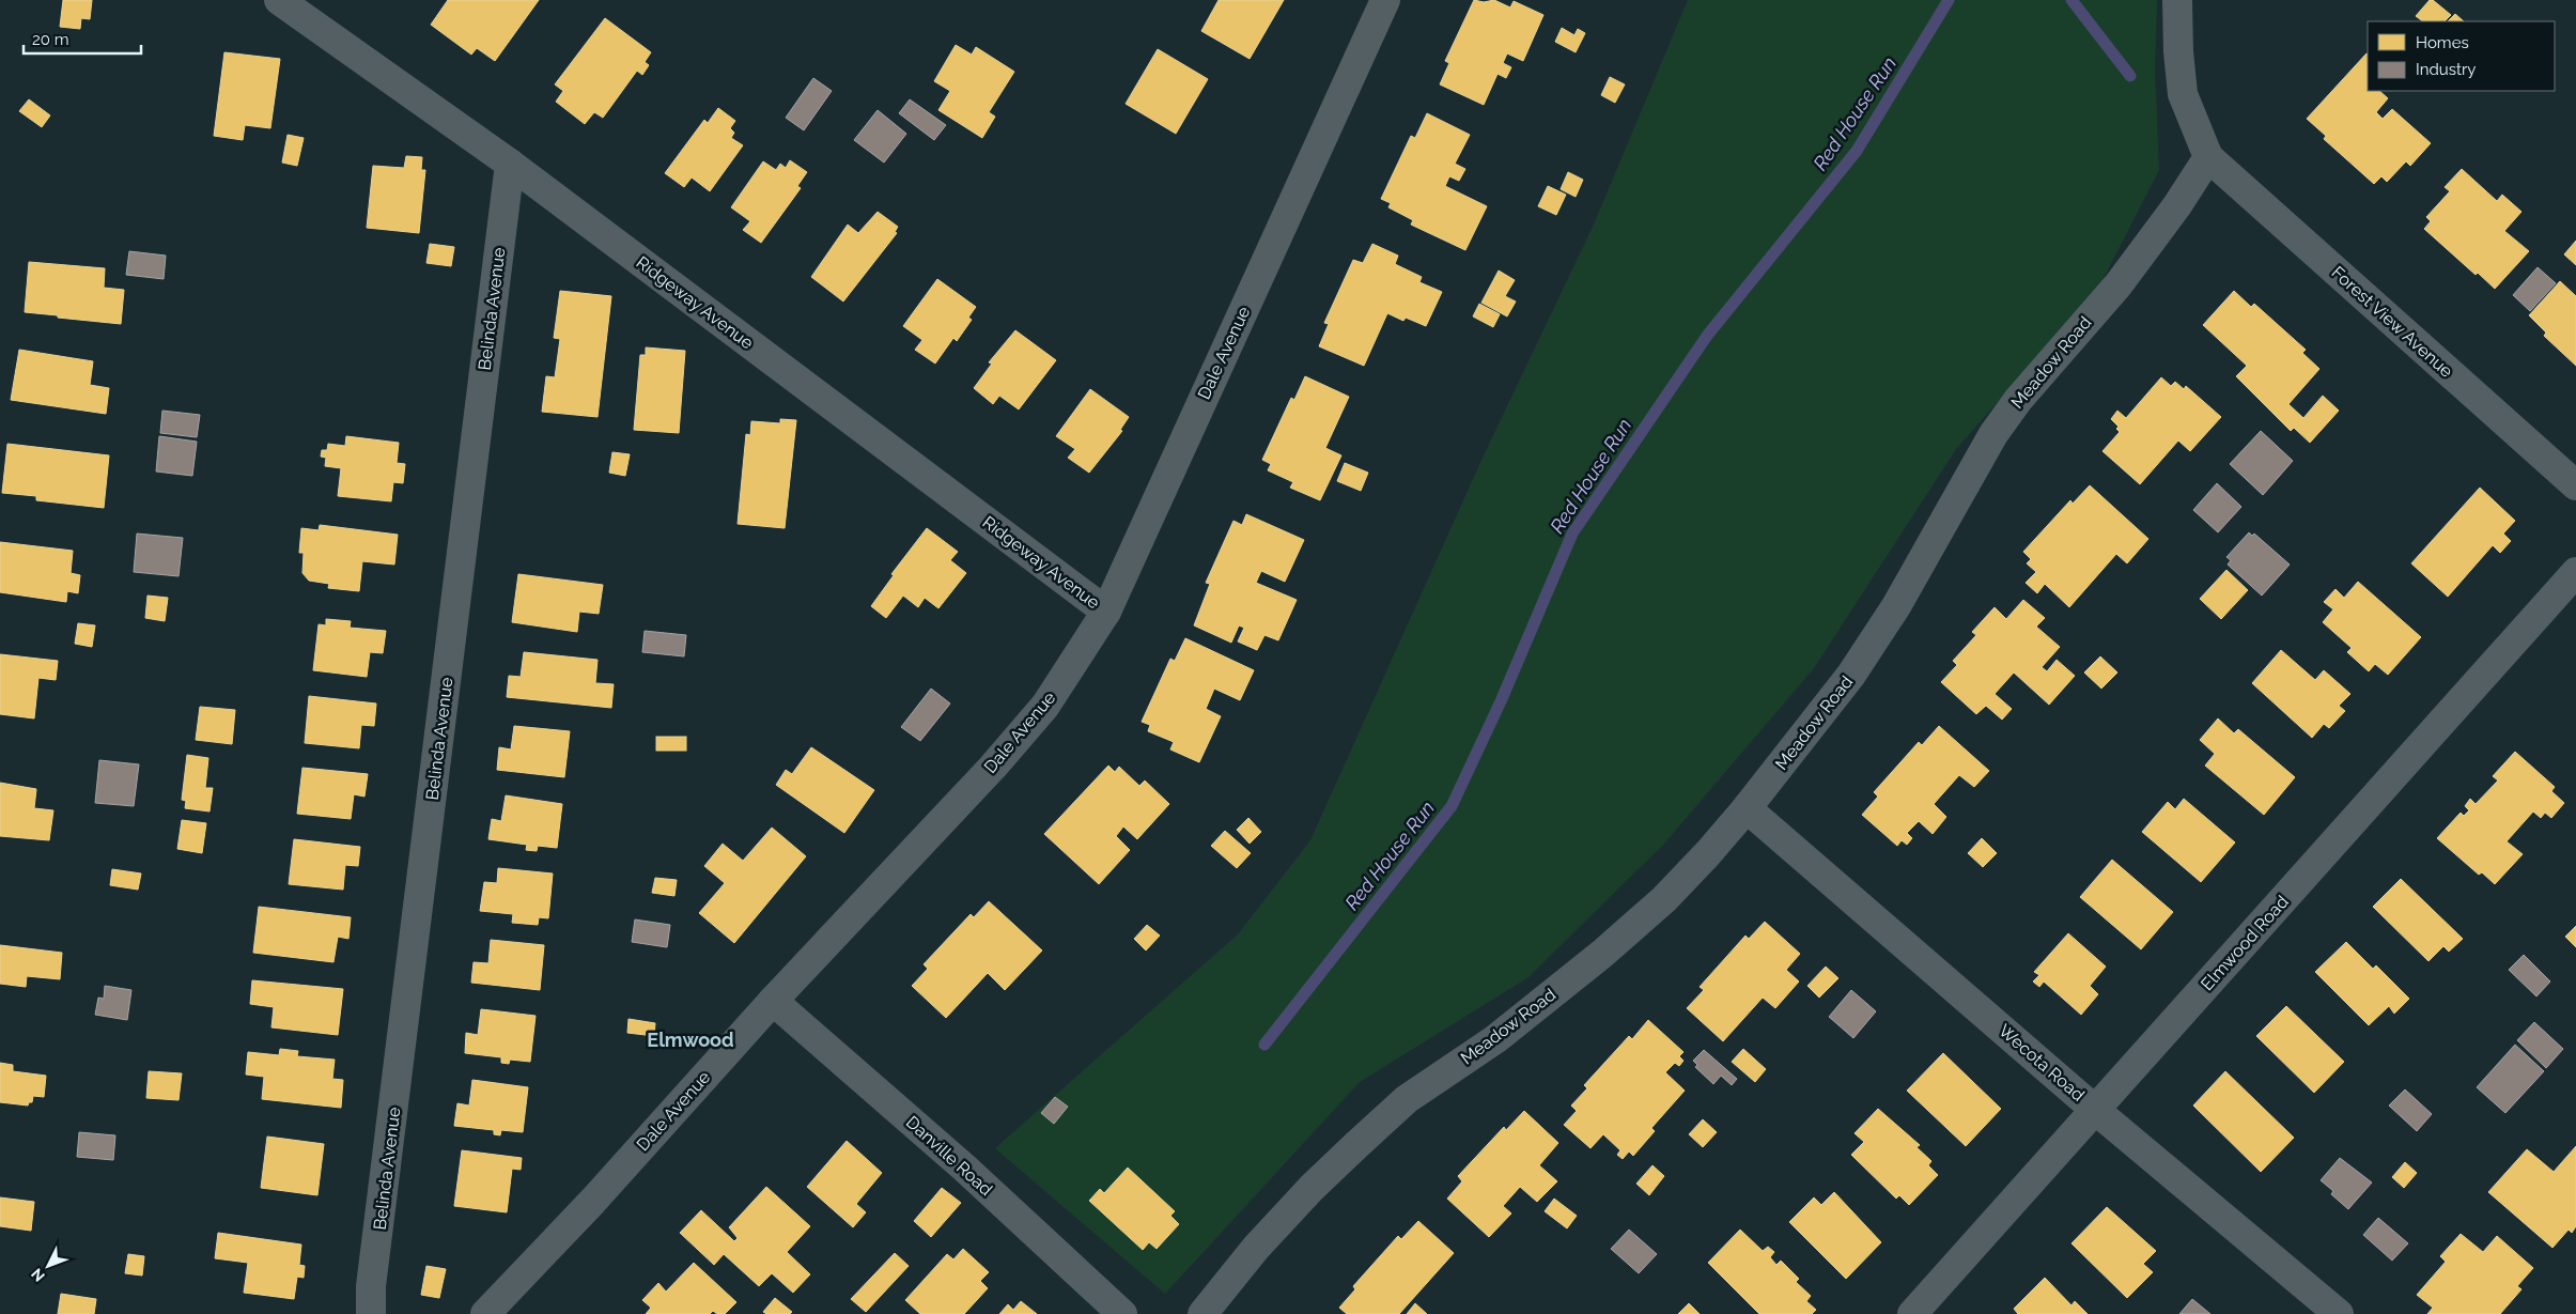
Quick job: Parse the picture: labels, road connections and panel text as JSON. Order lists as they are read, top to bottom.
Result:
{
  "streets": {
    "street": [
      "Ridgeway Avenue",
      "Belinda Avenue",
      "Forest View Avenue",
      "Dale Avenue",
      "Meadow Road",
      "Elmwood Road",
      "Wecota Road",
      "Danville Road"
    ]
  },
  "crossings": [
    ["Ridgeway Avenue", "Belinda Avenue"],
    ["Ridgeway Avenue", "Dale Avenue"],
    ["Forest View Avenue", "Meadow Road"],
    ["Dale Avenue", "Danville Road"],
    ["Meadow Road", "Wecota Road"],
    ["Elmwood Road", "Wecota Road"]
  ],
  "districts": ["Elmwood"],
  "water": ["Red House Run"],
  "legend": ["Homes", "Industry"],
  "scale_bar": "20 m",
  "north": "bottom left"
}
